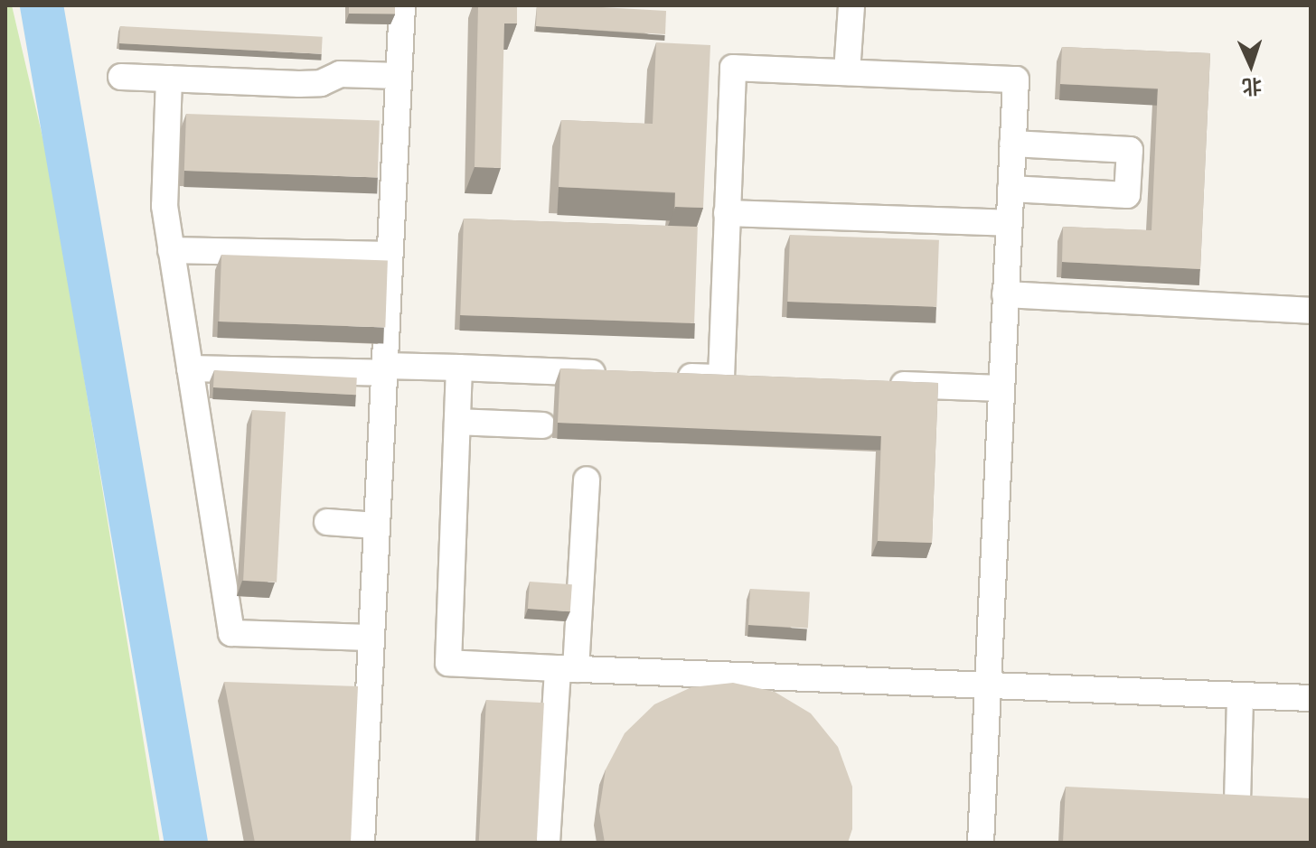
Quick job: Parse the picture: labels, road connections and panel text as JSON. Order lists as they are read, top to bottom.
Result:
{
  "north": "bottom"
}
